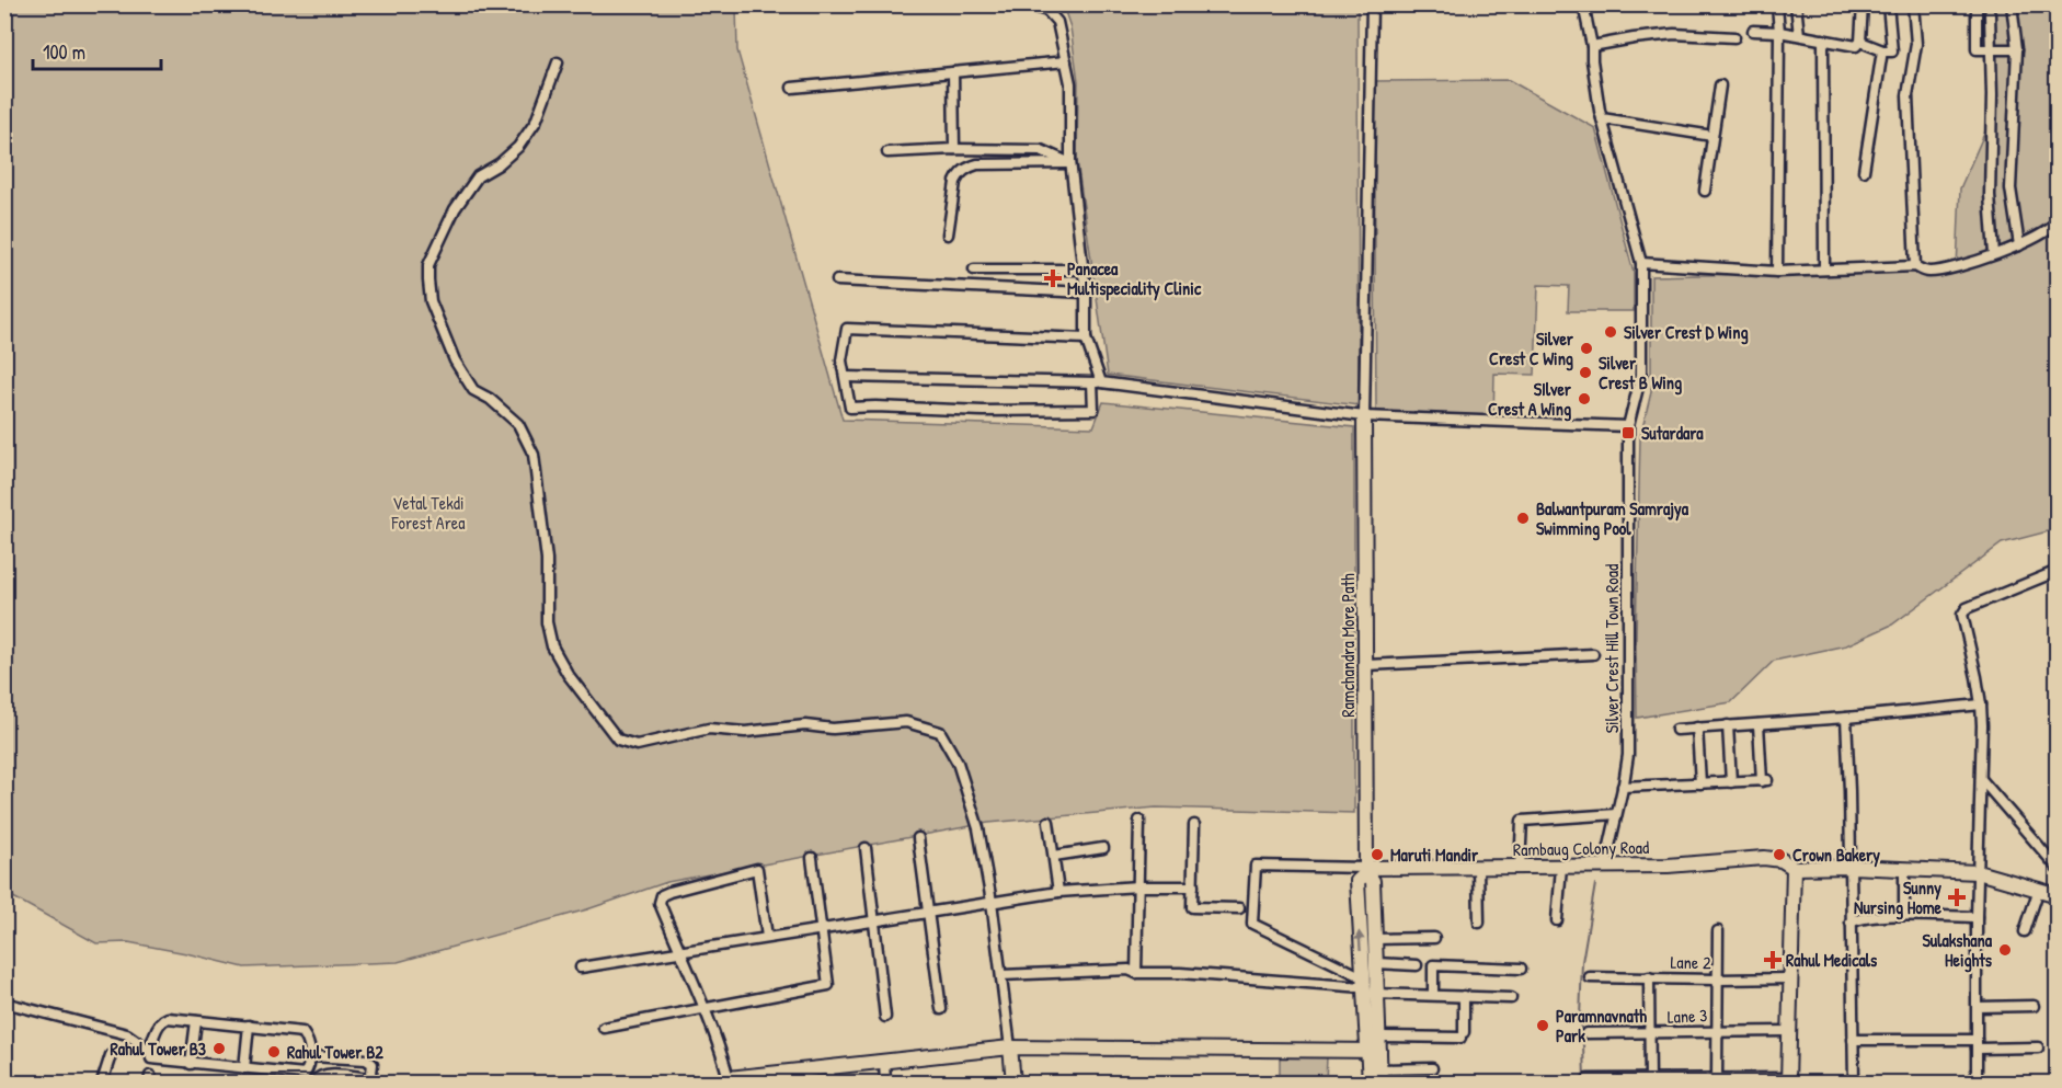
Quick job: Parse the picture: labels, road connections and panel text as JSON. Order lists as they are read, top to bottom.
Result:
{
  "streets": {
    "street": [
      "Ramchandra More Path",
      "Silver Crest Hill Town Road",
      "Rambaug Colony Road",
      "Lane 2",
      "Lane 3"
    ]
  },
  "crossings": [
    ["Ramchandra More Path", "Rambaug Colony Road"],
    ["Silver Crest Hill Town Road", "Rambaug Colony Road"]
  ],
  "parks": ["Vetal Tekdi Forest Area"],
  "places": {
    "health": ["Panacea Multispeciality Clinic", "Sunny Nursing Home", "Rahul Medicals"],
    "other": [
      "Silver Crest D Wing",
      "Silver Crest C Wing",
      "Silver Crest B Wing",
      "SIlver Crest A Wing",
      "Balwantpuram Samrajya Swimming Pool",
      "Maruti Mandir",
      "Crown Bakery",
      "Sulakshana Heights",
      "Paramnavnath Park",
      "Rahul Tower B3",
      "Rahul Tower B2"
    ],
    "transit": ["Sutardara"]
  },
  "scale_bar": "100 m"
}
